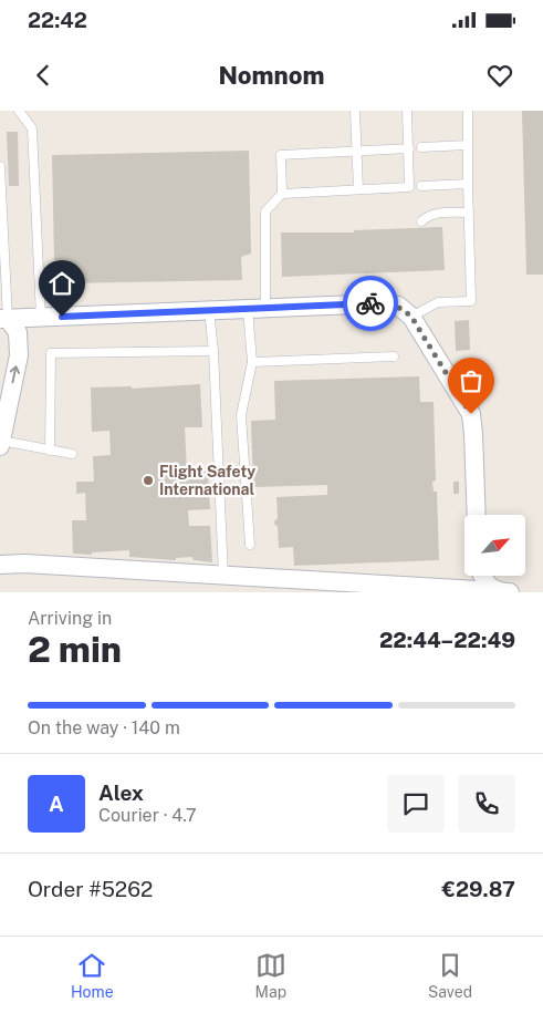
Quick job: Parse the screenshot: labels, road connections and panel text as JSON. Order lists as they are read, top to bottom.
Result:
{
  "places": ["Flight Safety International"],
  "north": "top right",
  "page": {
    "status": "22:42",
    "header": "Nomnom",
    "heading": ["2 min", "Arriving in", "22:44–22:49"],
    "panel": [
      "Alex",
      "Courier · 4.7",
      "Order #5262",
      "€29.87"
    ],
    "bar": "On the way · 140 m",
    "round": "A",
    "tabs": ["Home", "Map", "Saved"]
  }
}
